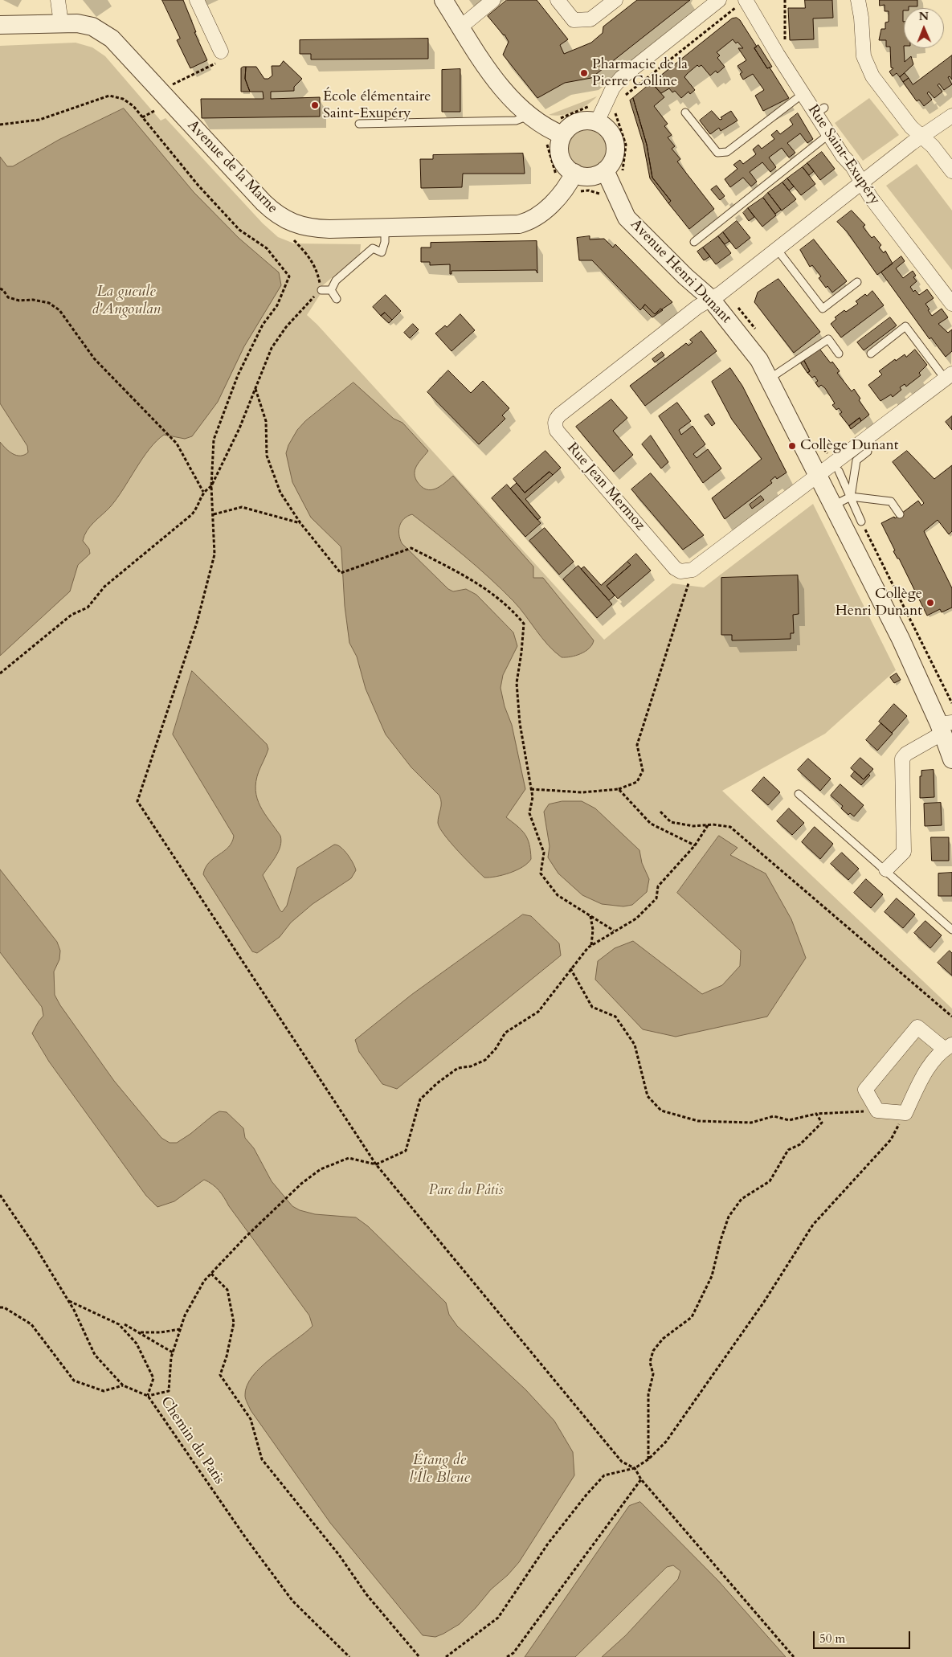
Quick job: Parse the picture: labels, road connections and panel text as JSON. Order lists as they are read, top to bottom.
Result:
{
  "streets": {
    "street": [
      "Rue Saint-Exupéry",
      "Avenue de la Marne",
      "Avenue Henri Dunant",
      "Rue Jean Mermoz"
    ],
    "path": ["Chemin du Patis"]
  },
  "crossings": [
    ["Avenue de la Marne", "Avenue Henri Dunant"],
    ["Avenue Henri Dunant", "Rue Jean Mermoz"]
  ],
  "water": ["La gueule d'Angoulan", "Étang de l'Île Bleue"],
  "parks": ["Parc du Pâtis"],
  "places": [
    "Pharmacie de la Pierre Colline",
    "École élémentaire Saint-Exupéry",
    "Collège Dunant",
    "Collège Henri Dunant"
  ],
  "scale_bar": "50 m",
  "north": "top"
}
